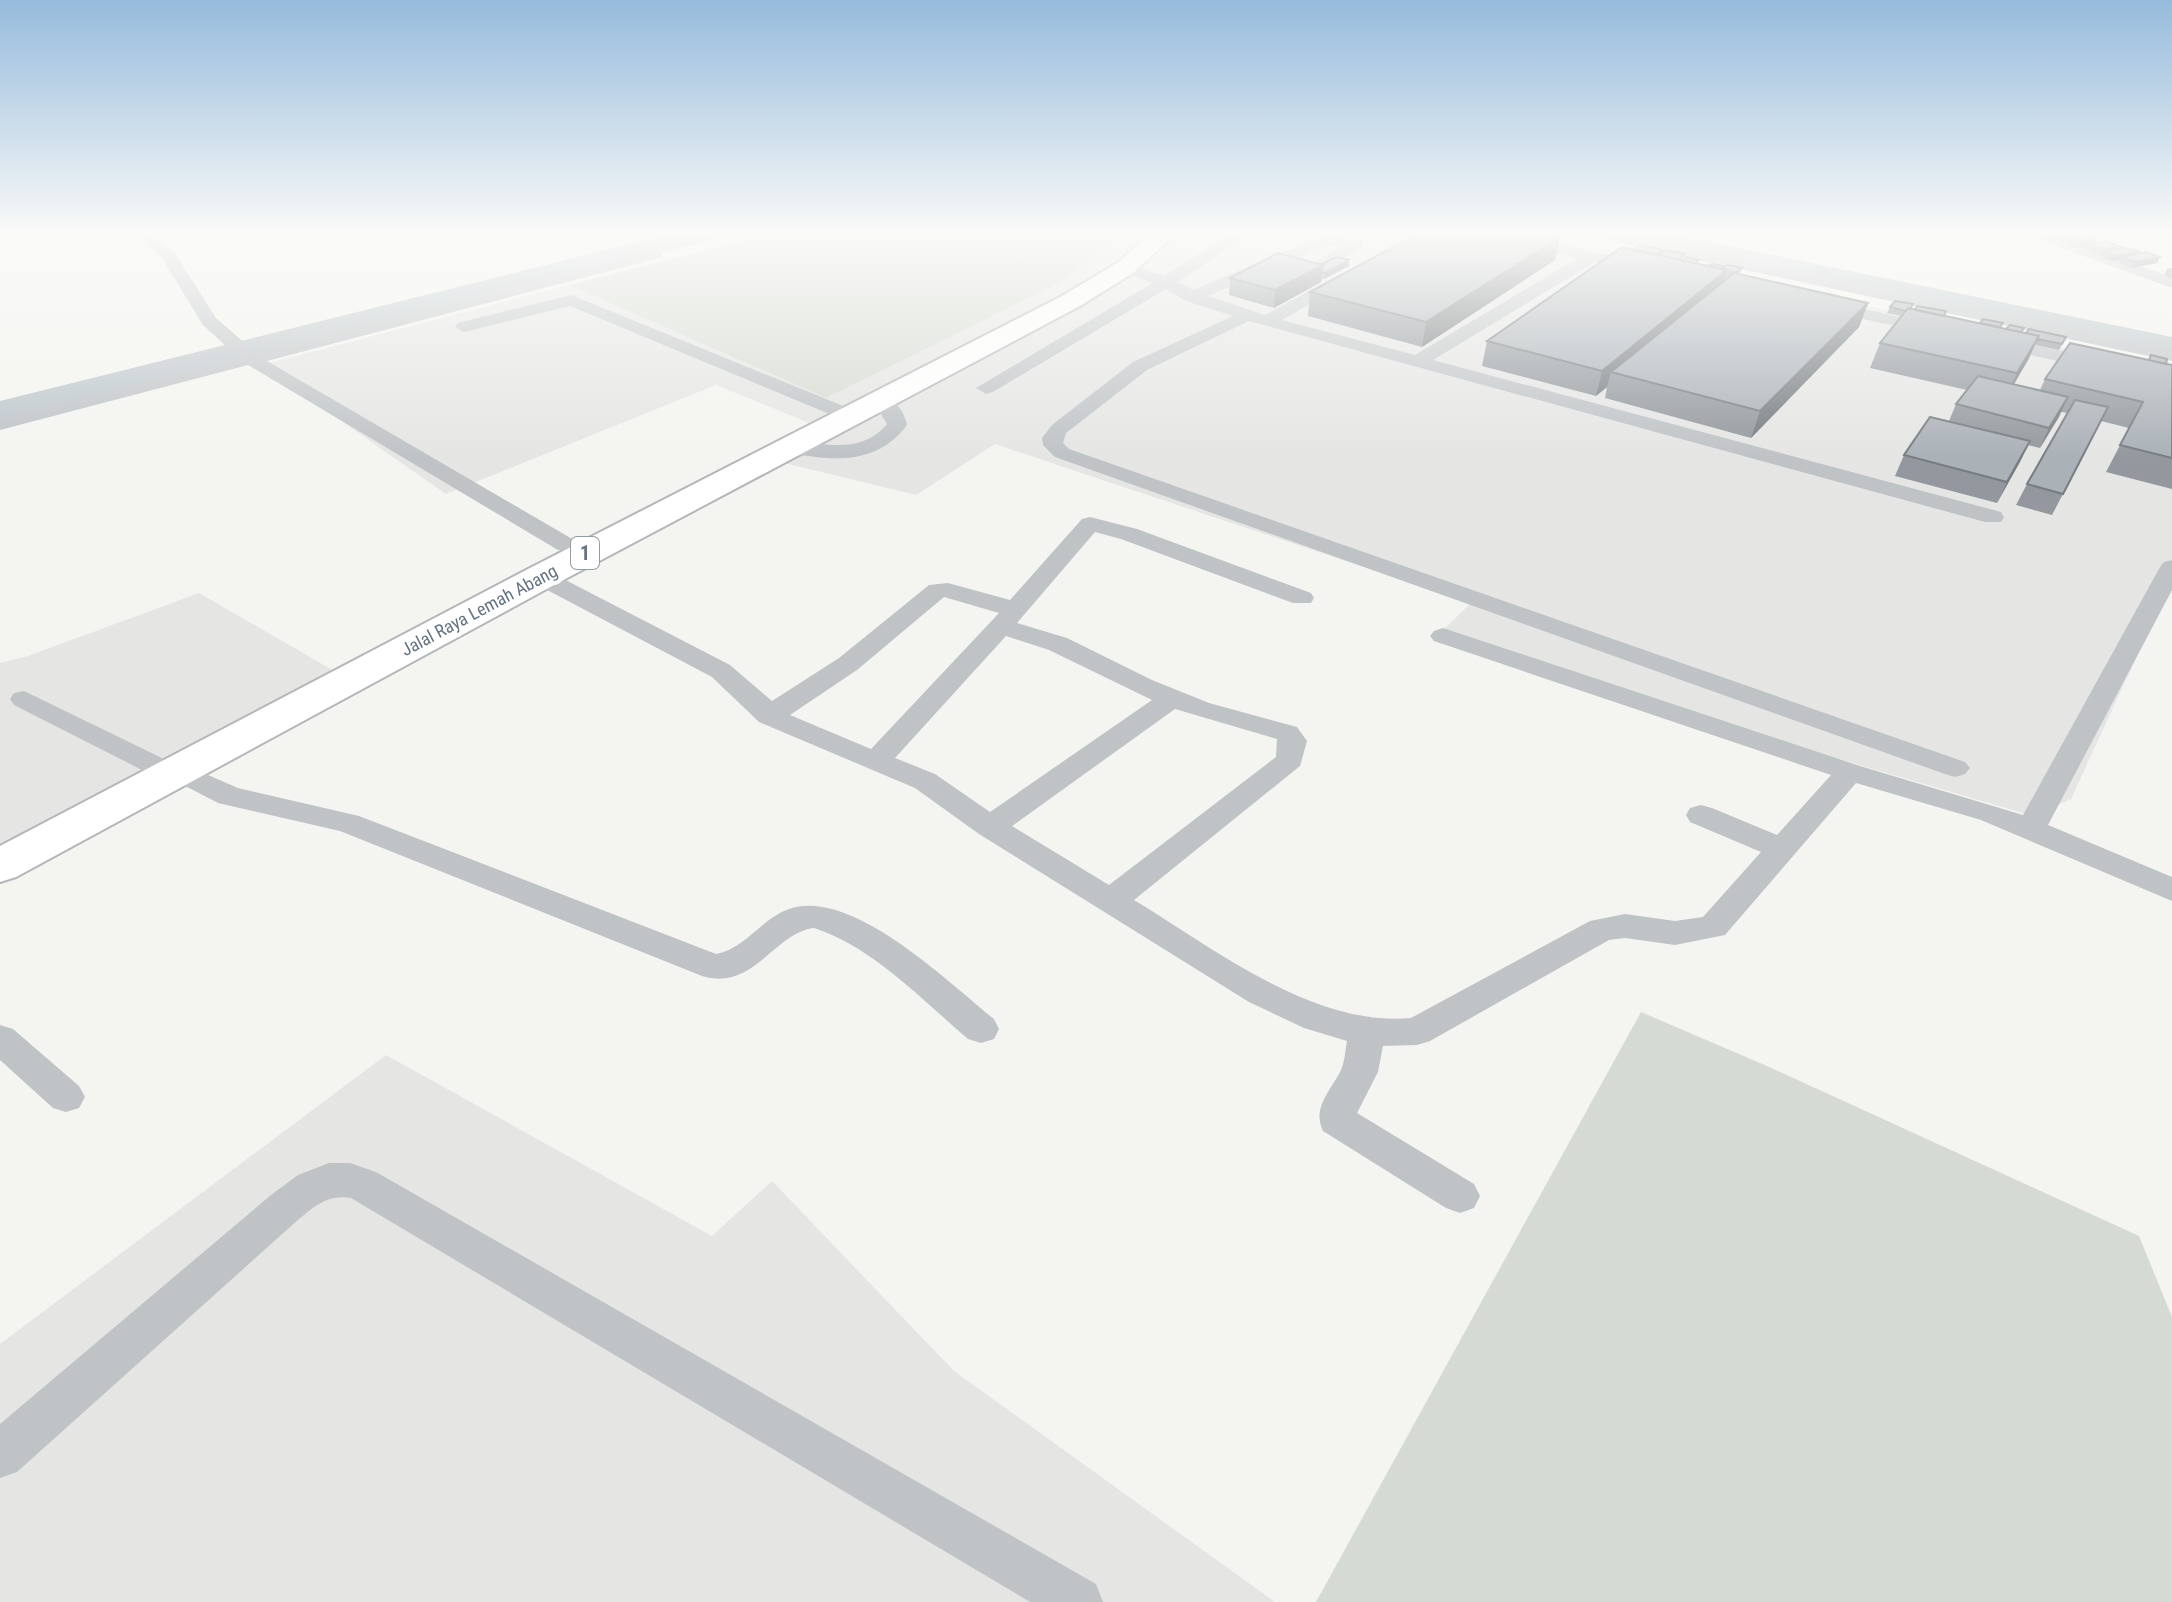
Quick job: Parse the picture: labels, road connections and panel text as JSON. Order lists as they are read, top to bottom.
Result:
{
  "streets": {
    "highway": ["1", "Jalal Raya Lemah Abang"]
  }
}
